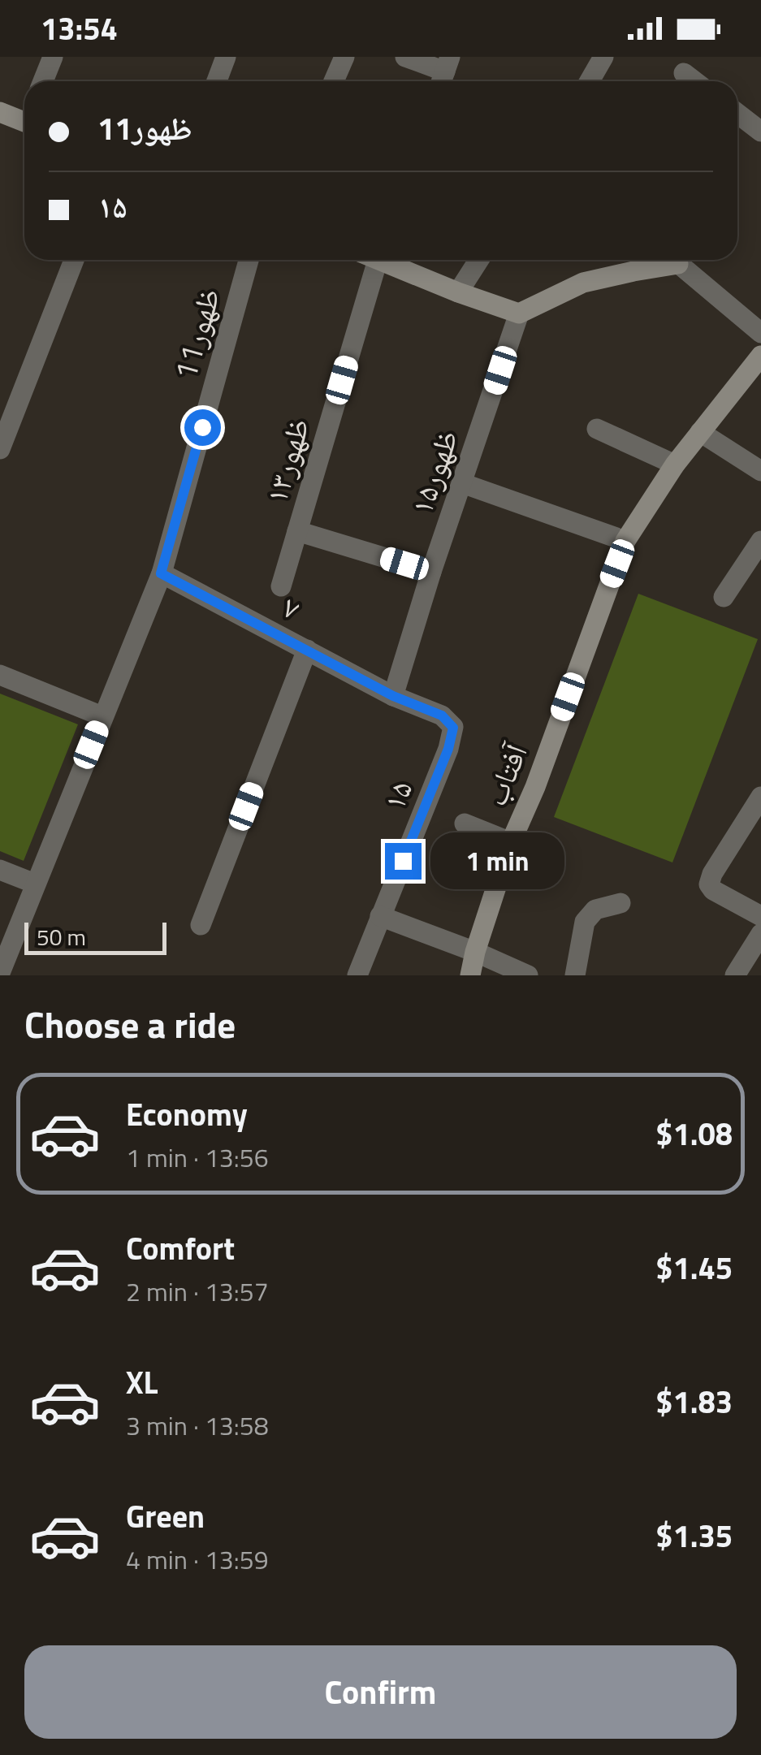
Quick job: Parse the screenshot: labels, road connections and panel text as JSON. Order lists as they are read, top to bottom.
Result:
{
  "streets": {
    "street": [
      "11ظهور",
      "ظهور۱۳",
      "ظهور۱۵",
      "۷",
      "آفتاب",
      "۱۵"
    ]
  },
  "crossings": [
    ["11ظهور", "۷"],
    ["ظهور۱۵", "۷"],
    ["۷", "۱۵"]
  ],
  "scale_bar": "50 m",
  "page": {
    "status": "13:54",
    "banner": ["11ظهور", "۱۵"],
    "bubble": "1 min",
    "scale": "50 m",
    "heading": "Choose a ride",
    "list": [
      {
        "name": "Economy",
        "note": "1 min · 13:56",
        "value": "$1.08"
      },
      {
        "name": "Comfort",
        "note": "2 min · 13:57",
        "value": "$1.45"
      },
      {
        "name": "XL",
        "note": "3 min · 13:58",
        "value": "$1.83"
      },
      {
        "name": "Green",
        "note": "4 min · 13:59",
        "value": "$1.35"
      }
    ],
    "buttons": "Confirm"
  }
}
